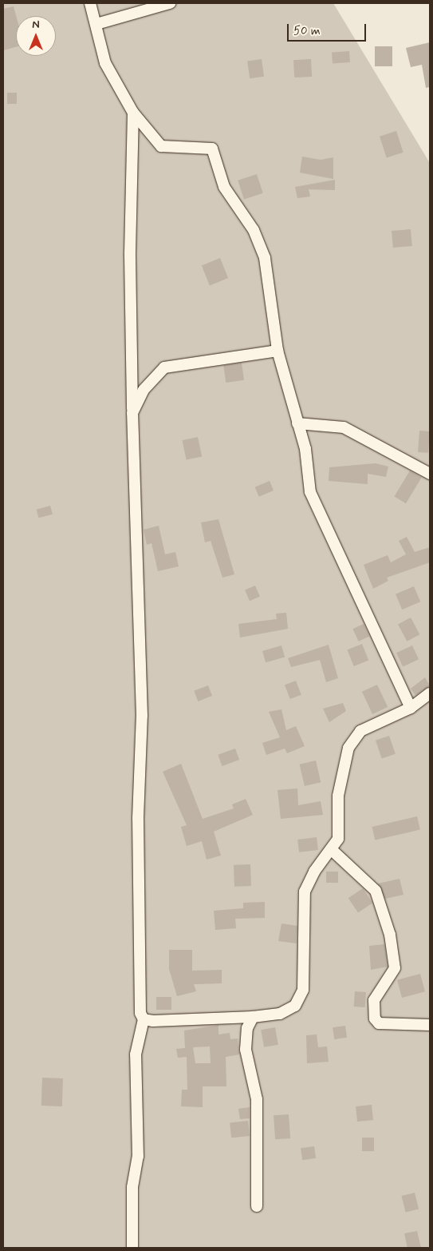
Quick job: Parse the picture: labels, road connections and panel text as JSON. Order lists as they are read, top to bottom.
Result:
{
  "scale_bar": "50 m",
  "north": "top"
}
